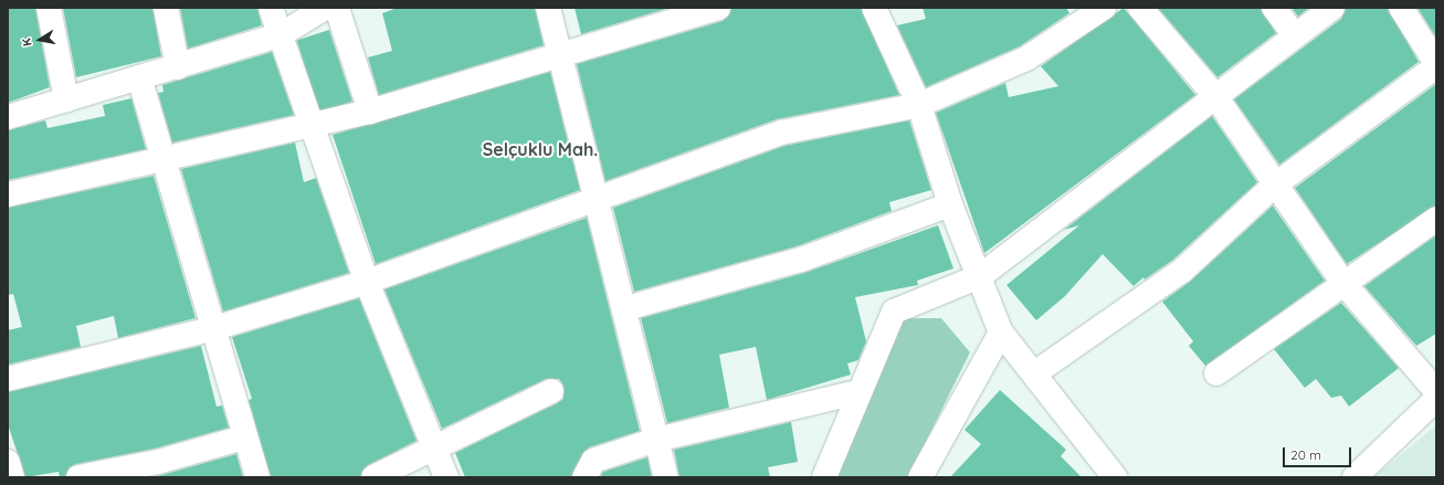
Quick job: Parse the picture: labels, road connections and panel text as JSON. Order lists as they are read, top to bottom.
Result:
{
  "districts": ["Selçuklu Mah."],
  "scale_bar": "20 m",
  "north": "left"
}
